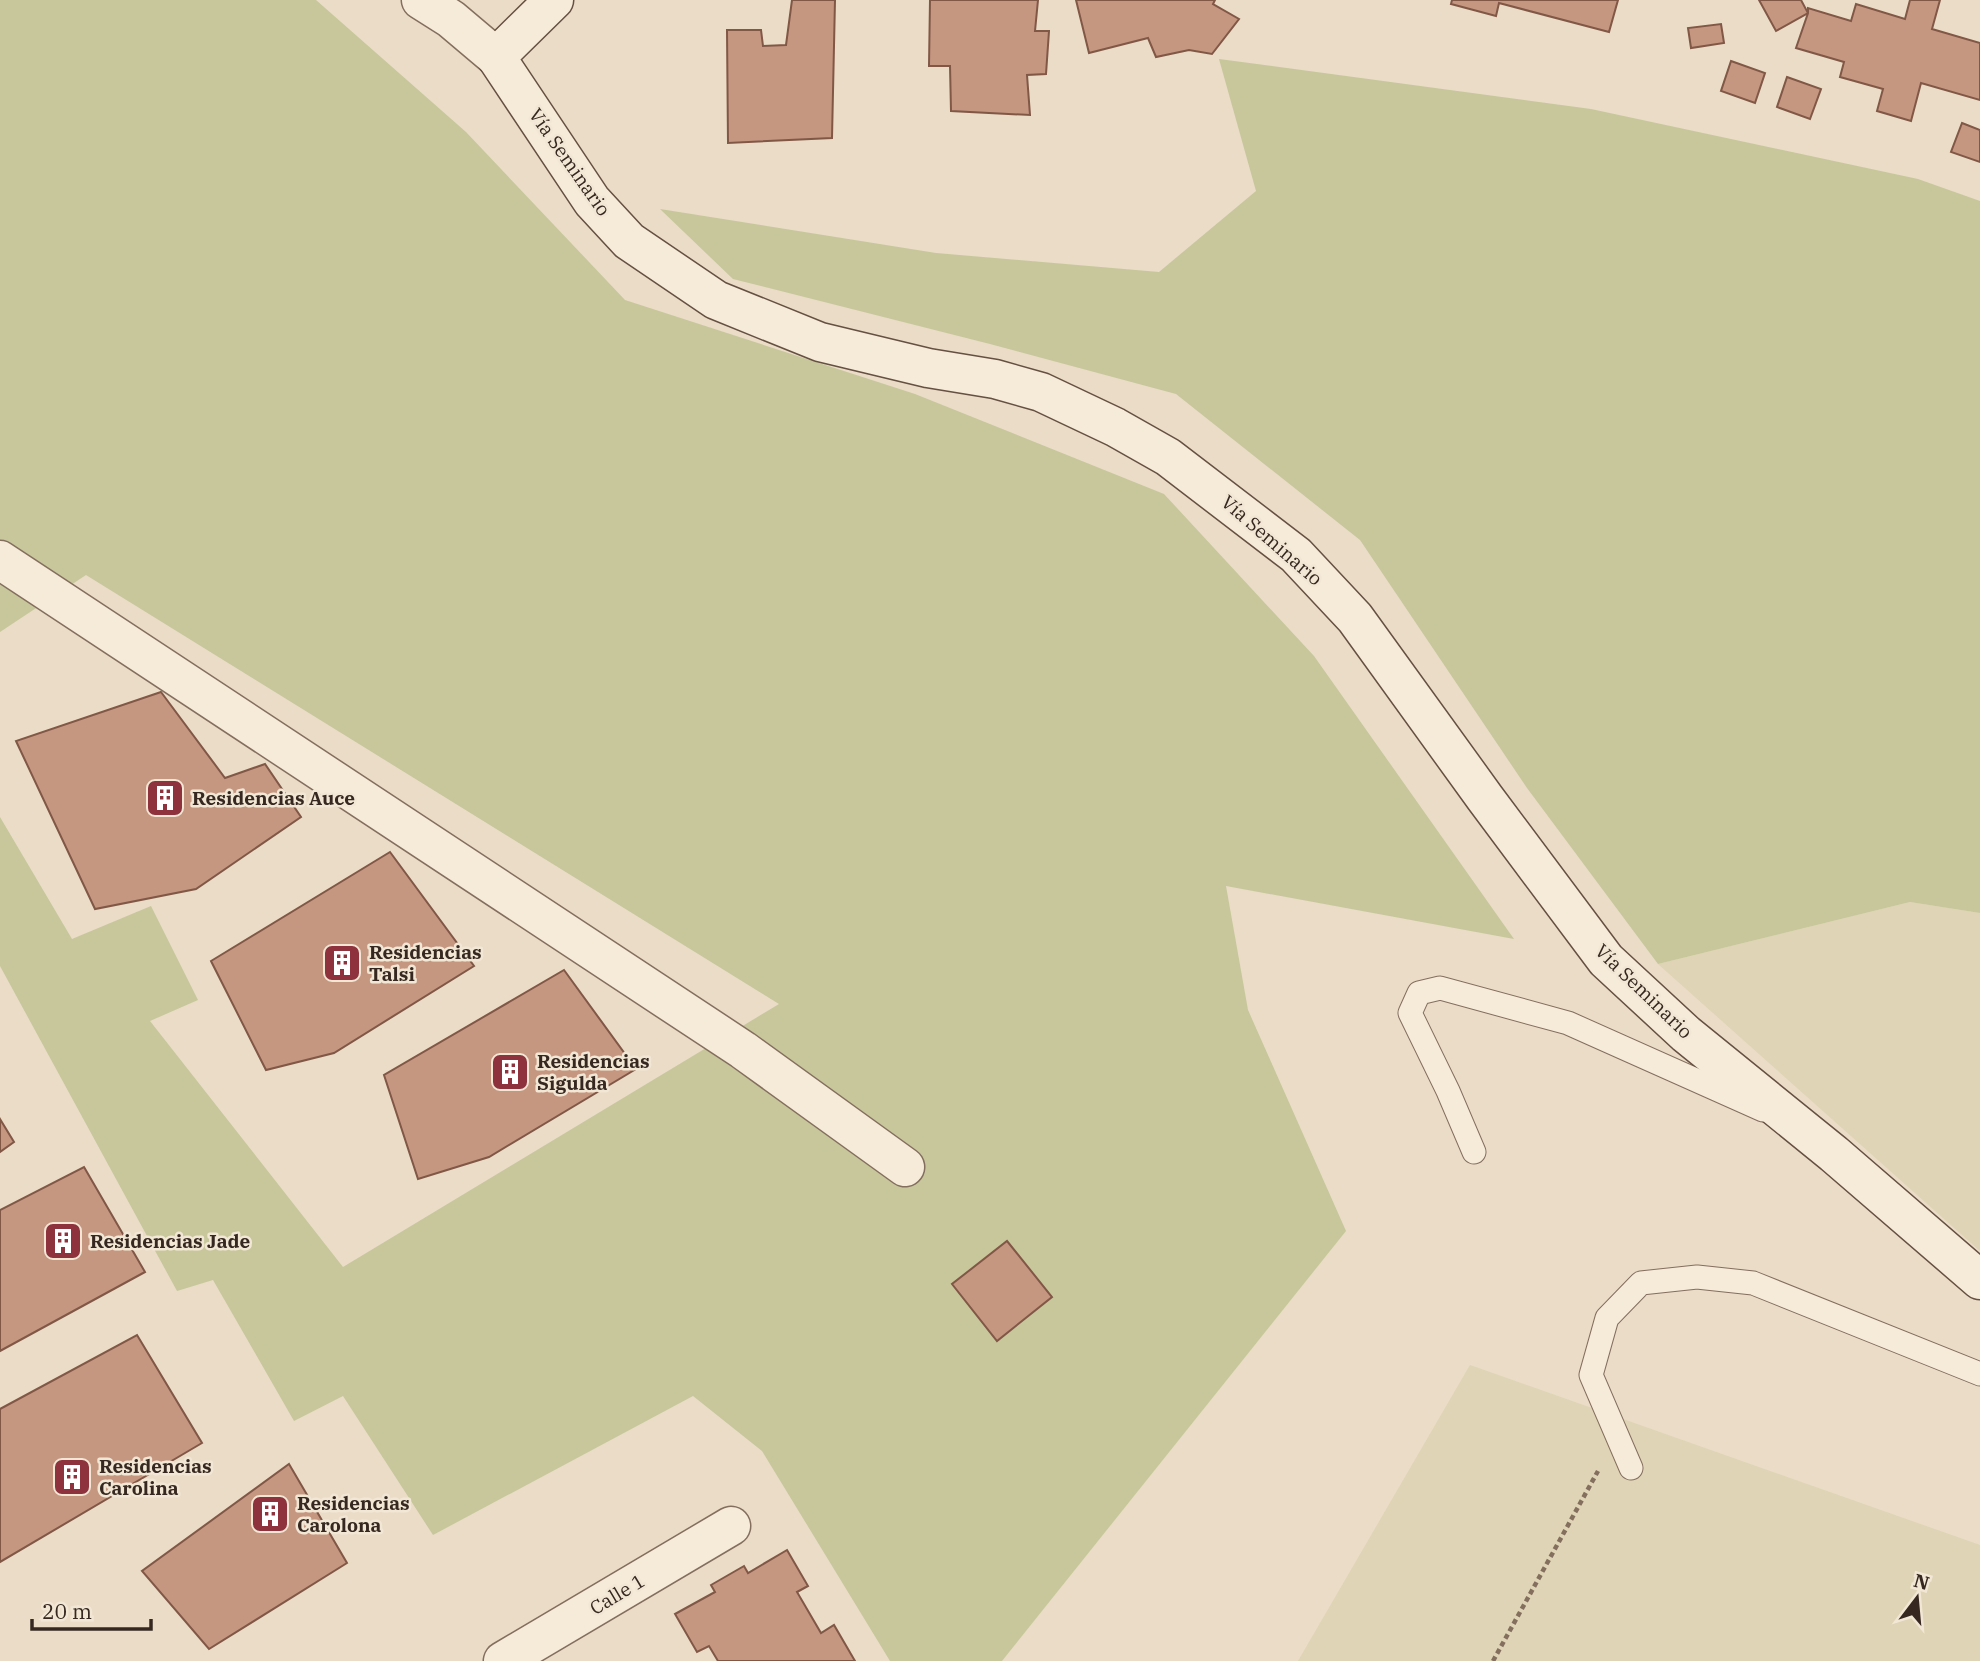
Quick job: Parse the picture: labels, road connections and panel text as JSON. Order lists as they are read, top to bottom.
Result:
{
  "streets": {
    "main road": ["Vía Seminario", "Calle 1"]
  },
  "places": {
    "building": [
      "Residencias Auce",
      "Residencias Talsi",
      "Residencias Sigulda",
      "Residencias Jade",
      "Residencias Carolina",
      "Residencias Carolona"
    ]
  },
  "scale_bar": "20 m",
  "north": "top"
}
